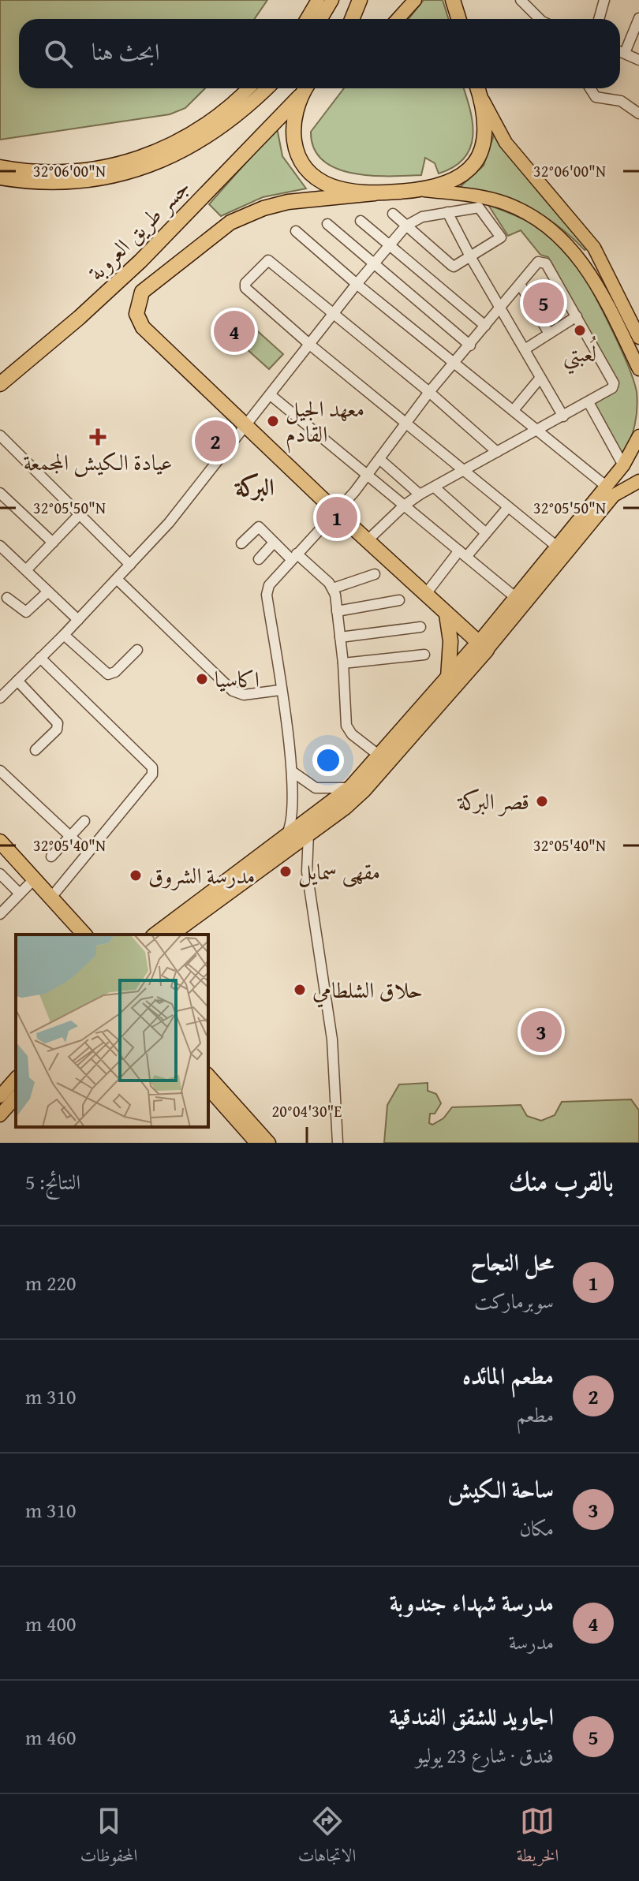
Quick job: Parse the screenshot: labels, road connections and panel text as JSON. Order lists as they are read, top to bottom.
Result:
{
  "streets": {
    "highway": ["جسر طريق العروبة"]
  },
  "districts": ["البركة"],
  "places": {
    "other": [
      "لُعبتي",
      "معهد الجيل القادم",
      "اكاسيا",
      "قصر البركة",
      "مقهى سمايل",
      "مدرسة الشروق",
      "حلاق الشلطامي"
    ],
    "health": ["عيادة الكيش المجمعة"]
  },
  "page": {
    "search": "ابحث هنا",
    "pins": [
      "5",
      "4",
      "2",
      "1",
      "3"
    ],
    "heading": ["بالقرب منك", "النتائج: 5"],
    "list": [
      {
        "mark": "1",
        "name": "محل النجاح",
        "note": "سوبرماركت",
        "value": "220 m"
      },
      {
        "mark": "2",
        "name": "مطعم المائده",
        "note": "مطعم",
        "value": "310 m"
      },
      {
        "mark": "3",
        "name": "ساحة الكيش",
        "note": "مكان",
        "value": "310 m"
      },
      {
        "mark": "4",
        "name": "مدرسة شهداء جندوبة",
        "note": "مدرسة",
        "value": "400 m"
      },
      {
        "mark": "5",
        "name": "اجاويد للشقق الفندقية",
        "note": "فندق · شارع 23 يوليو",
        "value": "460 m"
      }
    ],
    "nav": ["الخريطة", "الاتجاهات", "المحفوظات"]
  },
  "coordinates": [
    "32°06'00\"N",
    "32°05'50\"N",
    "32°05'40\"N",
    "20°04'30\"E"
  ]
}
